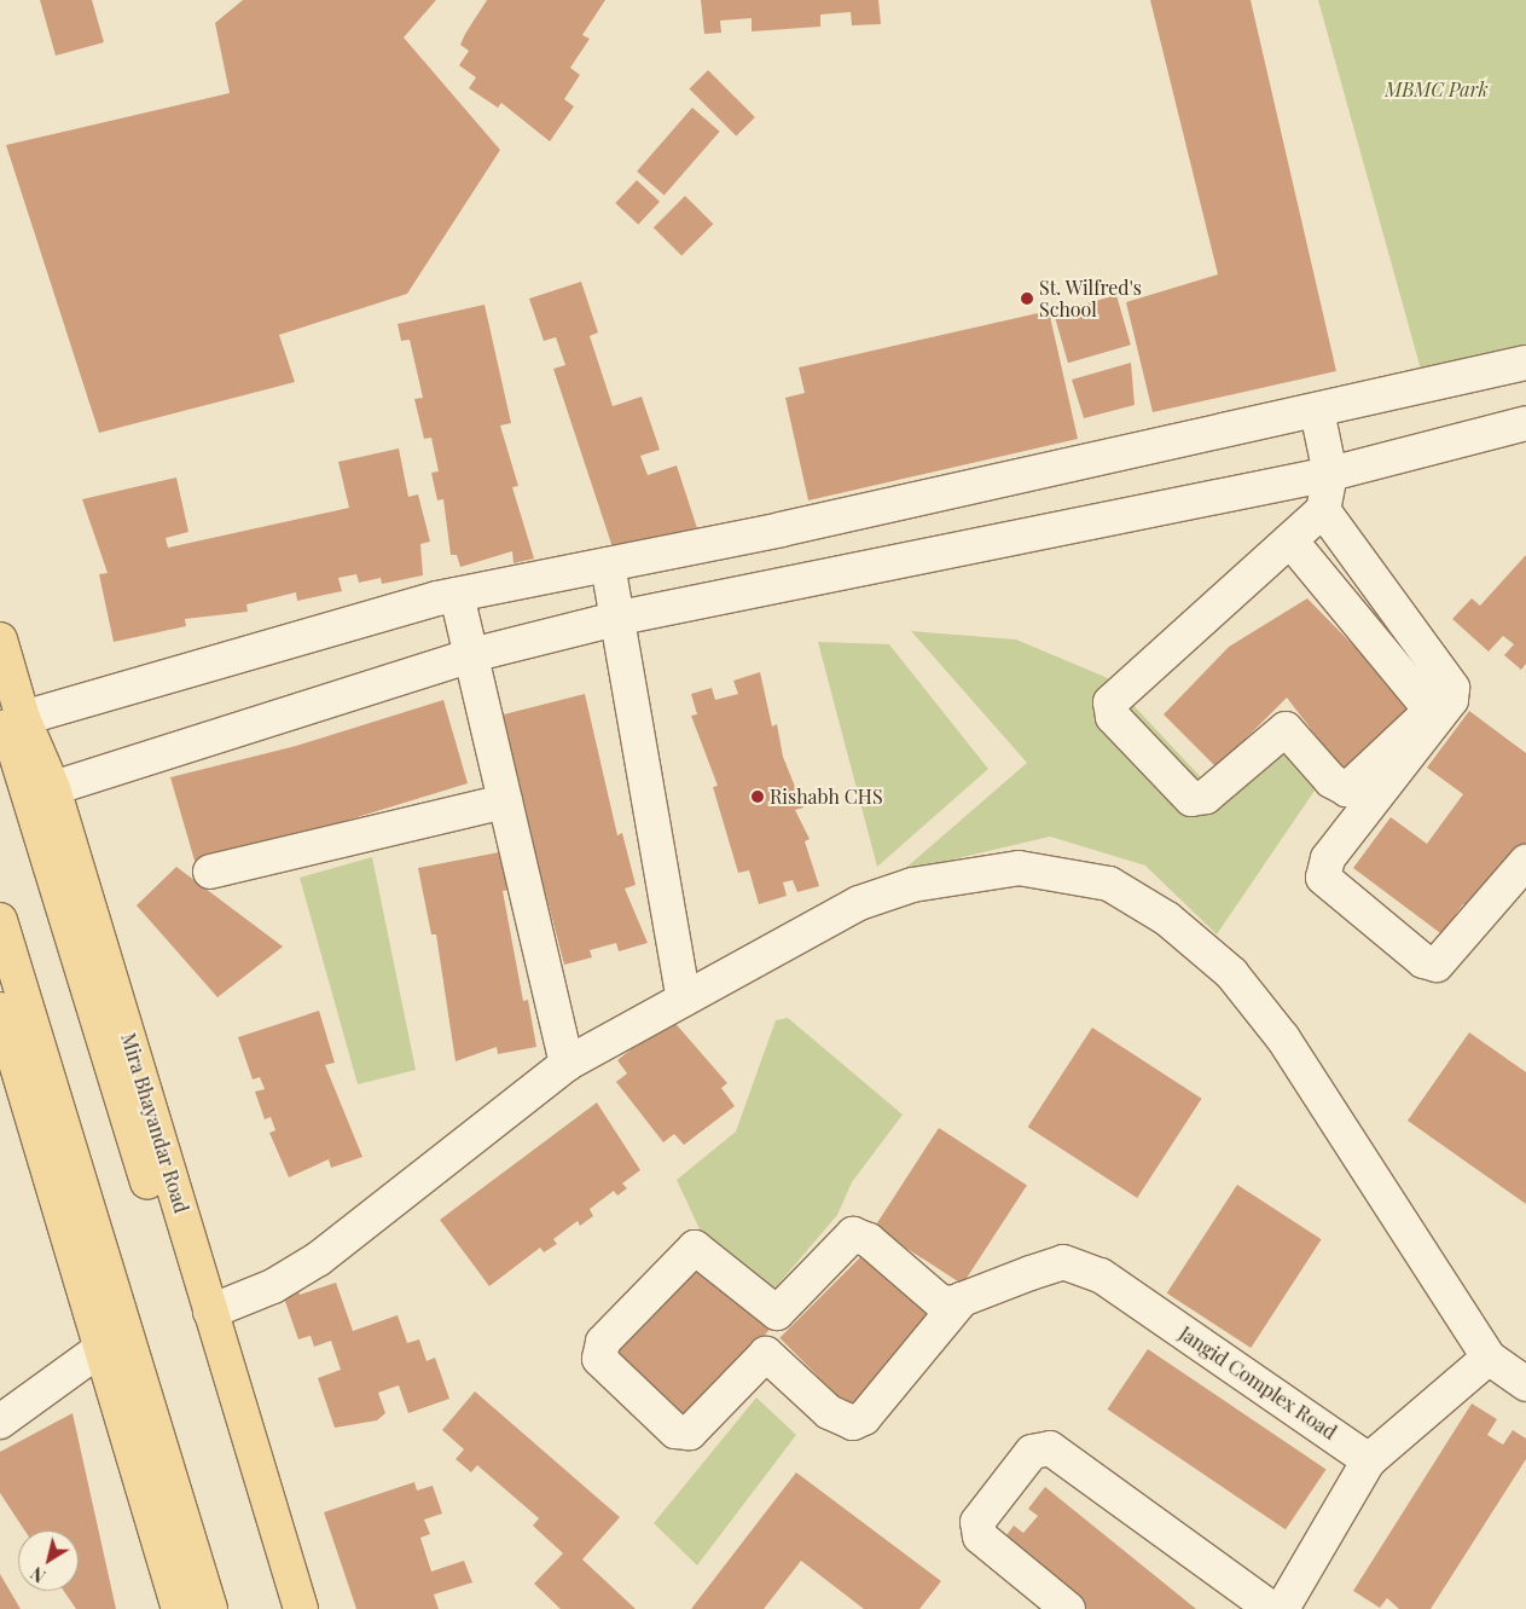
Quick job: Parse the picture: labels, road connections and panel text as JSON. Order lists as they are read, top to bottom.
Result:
{
  "streets": {
    "main road": ["Mira Bhayandar Road"],
    "street": ["Jangid Complex Road"]
  },
  "parks": ["MBMC Park"],
  "places": ["St. Wilfred's School", "Rishabh CHS"],
  "north": "bottom left"
}
